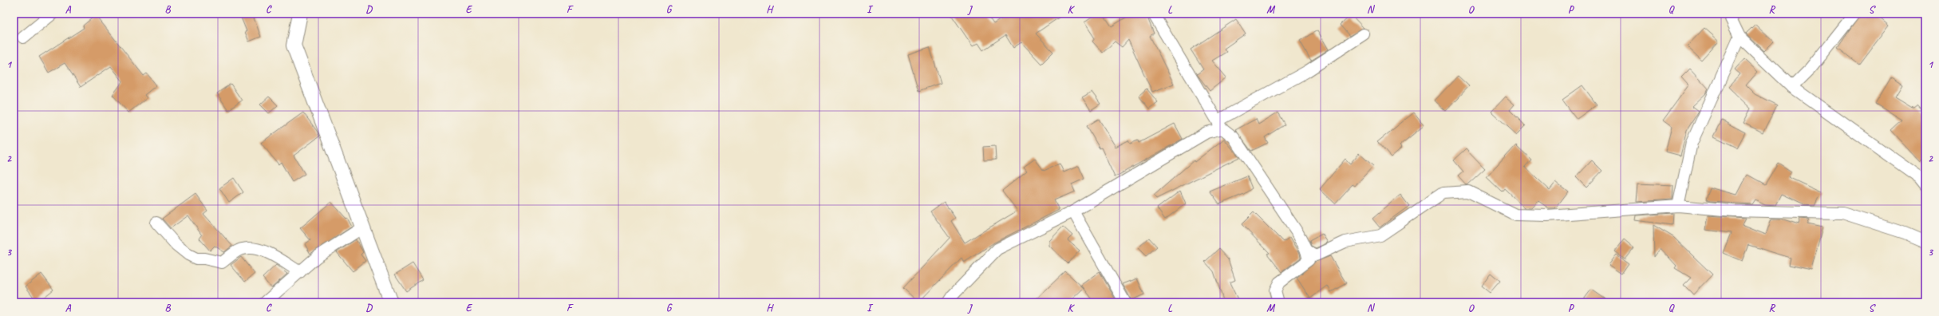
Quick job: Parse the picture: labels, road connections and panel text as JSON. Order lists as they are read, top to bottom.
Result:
{
  "grid": {
    "columns": [
      "A",
      "B",
      "C",
      "D",
      "E",
      "F",
      "G",
      "H",
      "I",
      "J",
      "K",
      "L",
      "M",
      "N",
      "O",
      "P",
      "Q",
      "R",
      "S"
    ],
    "rows": ["1", "2", "3"]
  }
}
